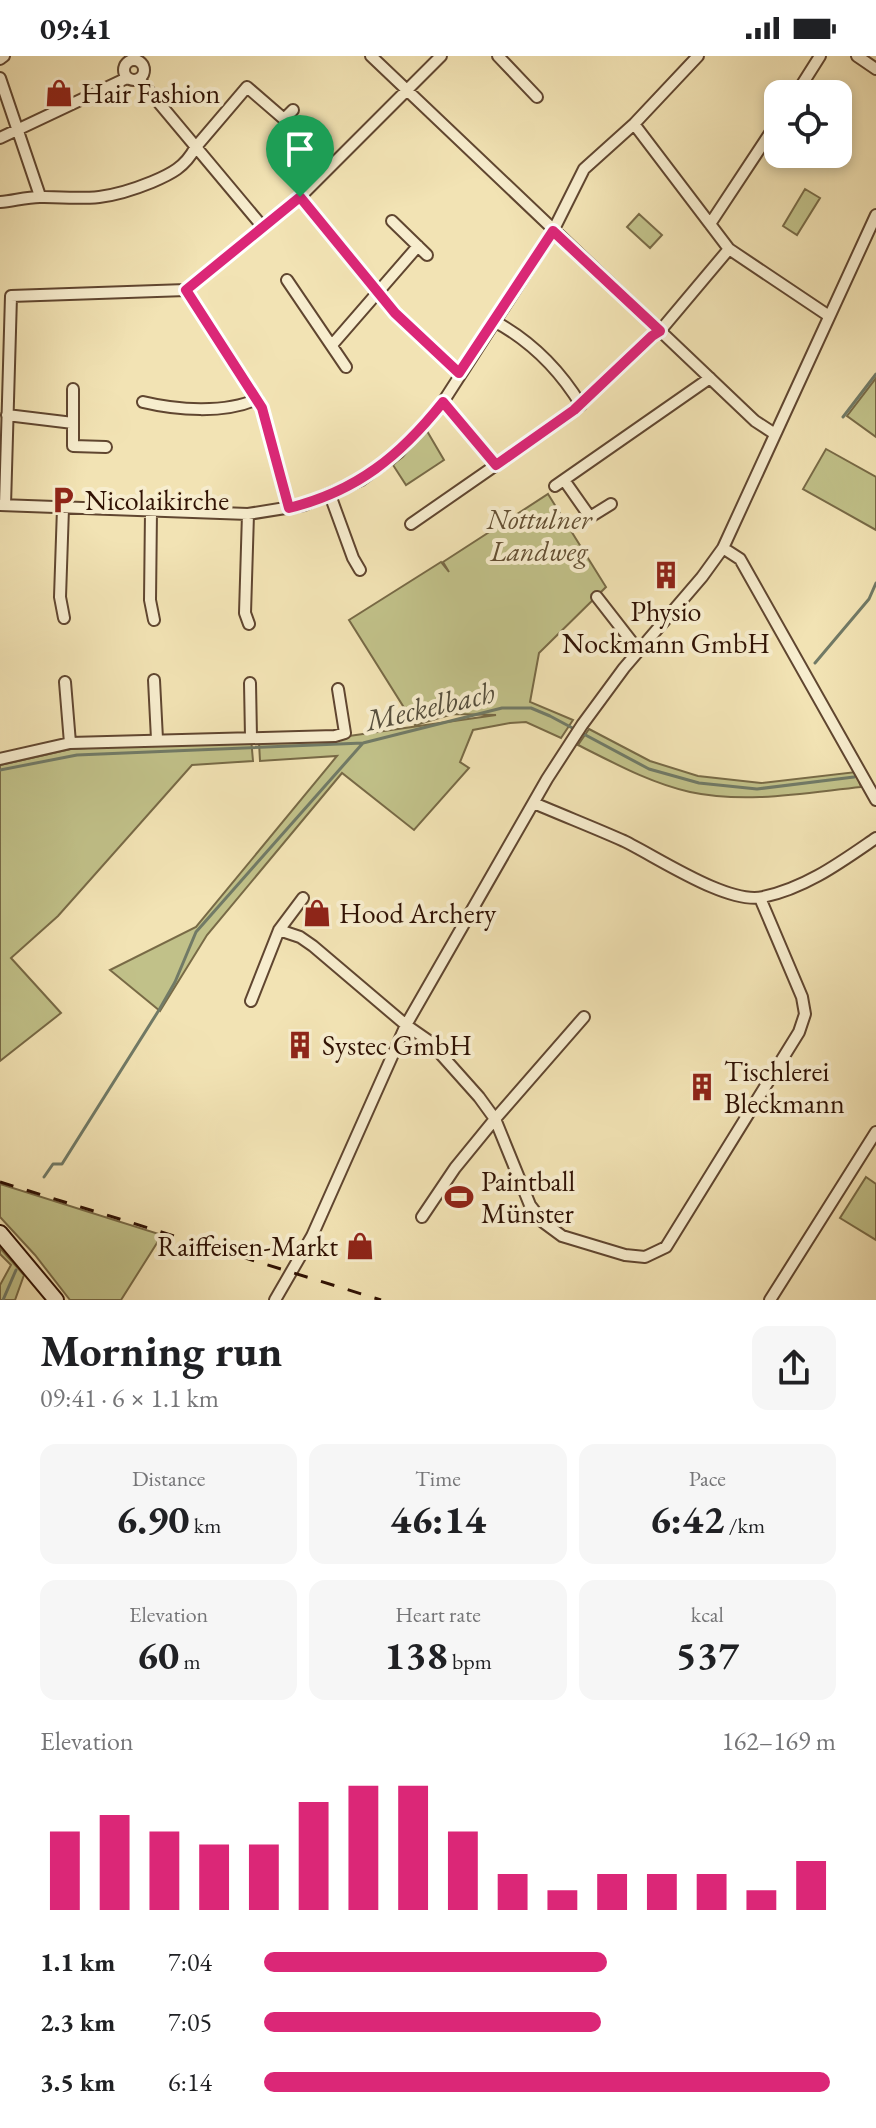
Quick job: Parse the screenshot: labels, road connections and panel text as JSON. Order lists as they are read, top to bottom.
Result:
{
  "water": ["Meckelbach"],
  "parks": ["Nottulner Landweg"],
  "places": {
    "shop": ["Hair Fashion", "Hood Archery", "Raiffeisen-Markt"],
    "parking": ["Nicolaikirche"],
    "building": ["Physio Nockmann GmbH", "Systec GmbH", "Tischlerei Bleckmann"],
    "sports": ["Paintball Münster"]
  },
  "page": {
    "status": "09:41",
    "heading": ["Morning run", "09:41 · 6 × 1.1 km"],
    "stats": [
      ["Distance", "6.90 km"],
      ["Time", "46:14"],
      ["Pace", "6:42 /km"],
      ["Elevation", "60 m"],
      ["Heart rate", "138 bpm"],
      ["kcal", "537"]
    ],
    "chart": ["Elevation", "162–169 m"],
    "list": [
      {
        "name": "1.1 km",
        "note": "7:04"
      },
      {
        "name": "2.3 km",
        "note": "7:05"
      },
      {
        "name": "3.5 km",
        "note": "6:14"
      }
    ]
  }
}
